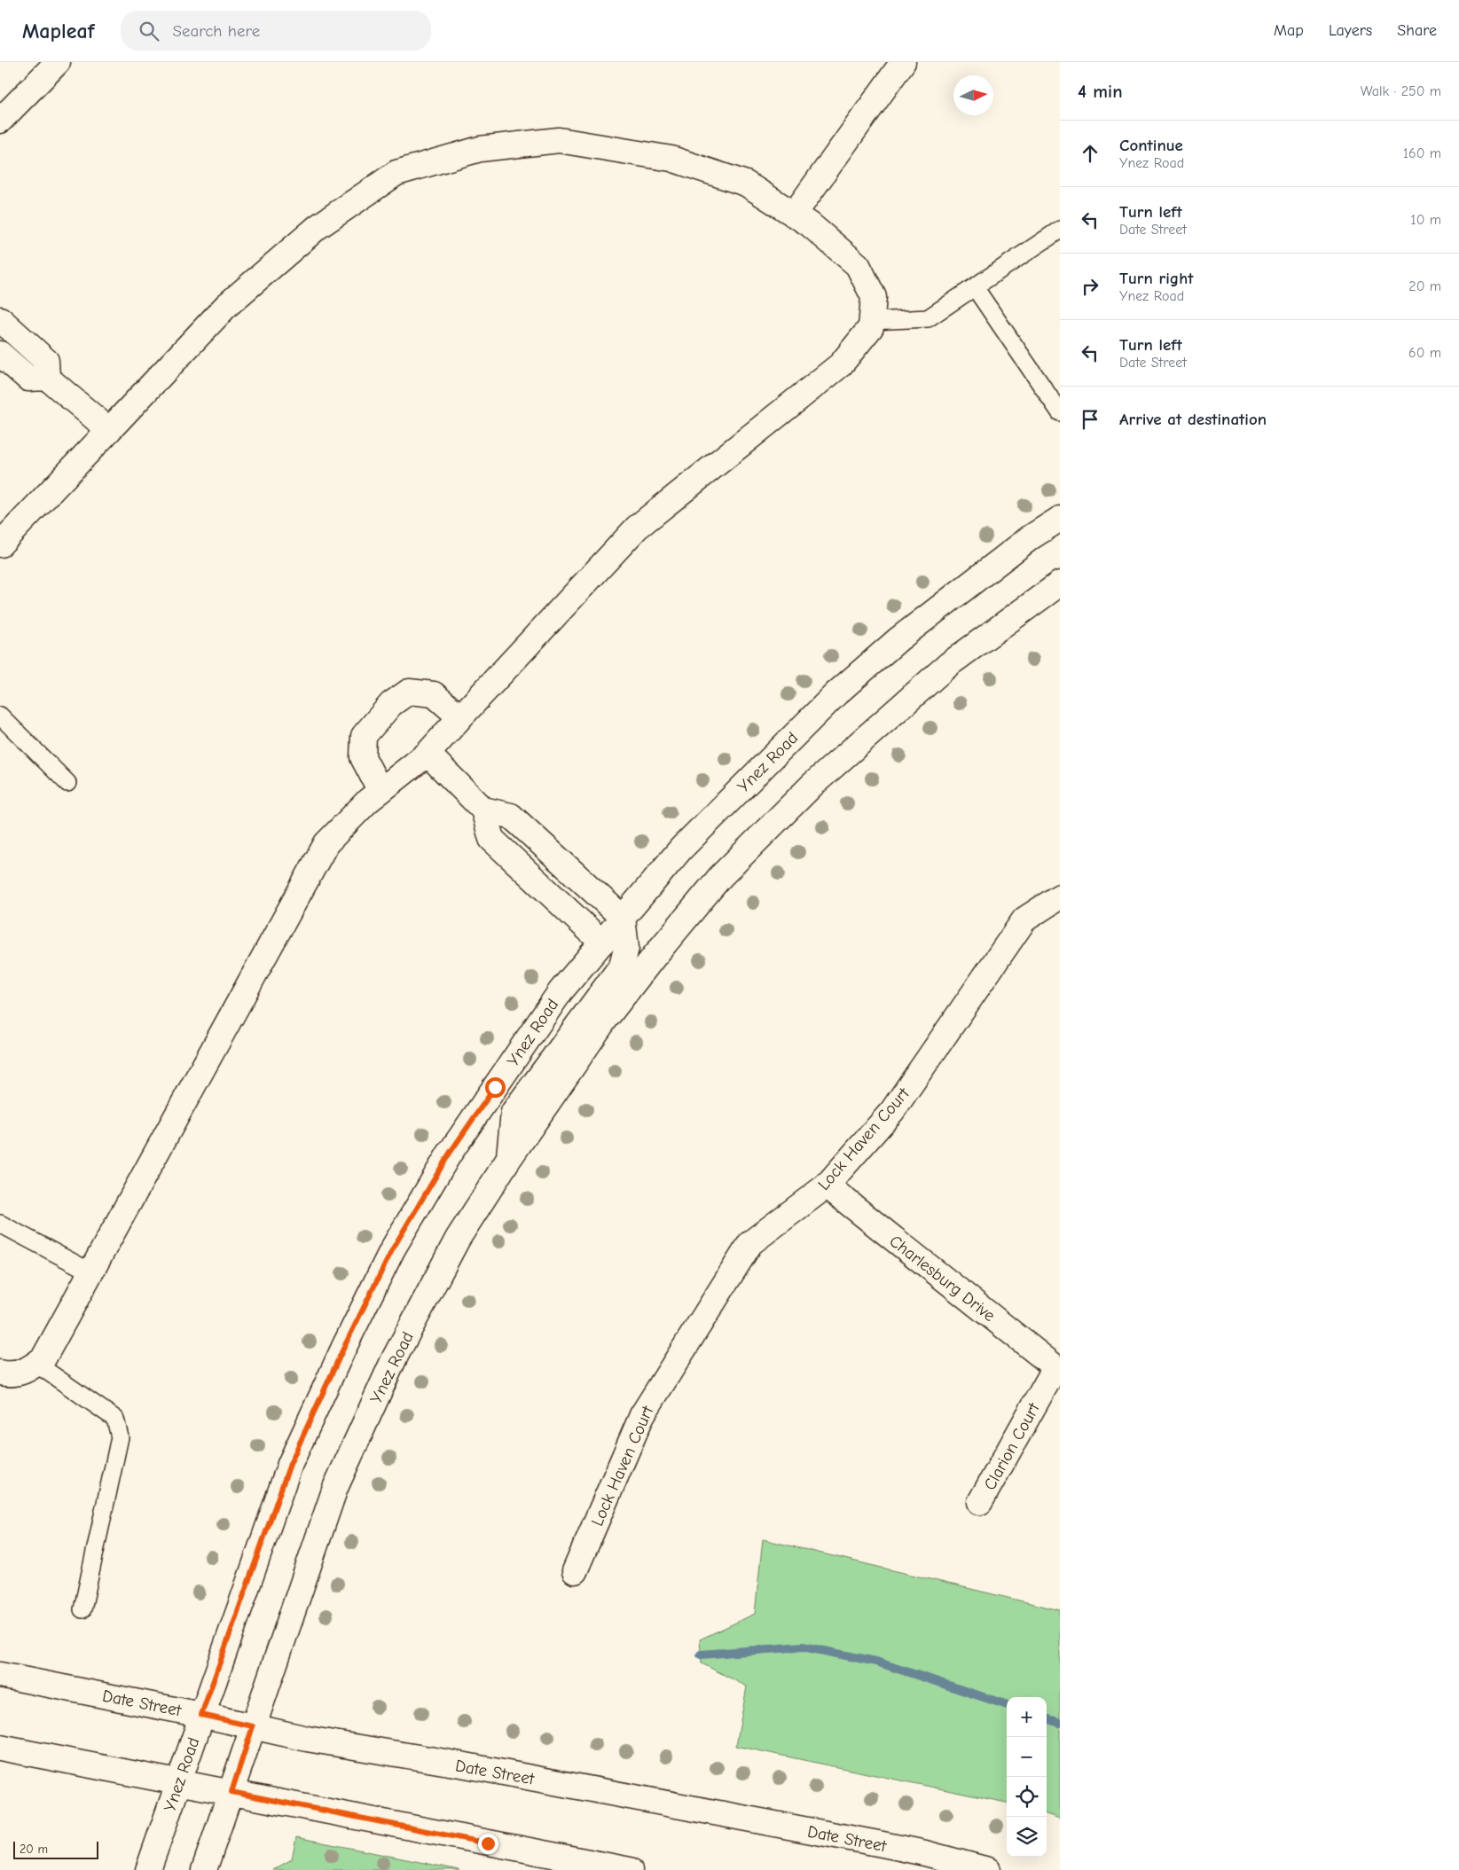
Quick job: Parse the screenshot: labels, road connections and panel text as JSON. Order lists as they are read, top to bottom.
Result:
{
  "streets": {
    "main road": [
      "Ynez Road",
      "Lock Haven Court",
      "Charlesburg Drive",
      "Clarion Court",
      "Date Street"
    ]
  },
  "crossings": [
    ["Ynez Road", "Date Street"],
    ["Lock Haven Court", "Charlesburg Drive"],
    ["Charlesburg Drive", "Clarion Court"]
  ],
  "scale_bar": "20 m",
  "north": "right",
  "page": {
    "header": "Mapleaf",
    "search": "Search here",
    "nav": ["Map", "Layers", "Share"],
    "heading": ["4 min", "Walk · 250 m"],
    "list": [
      ["Continue", "Ynez Road", "160 m"],
      ["Turn left", "Date Street", "10 m"],
      ["Turn right", "Ynez Road", "20 m"],
      ["Turn left", "Date Street", "60 m"],
      "Arrive at destination"
    ],
    "map_buttons": ["+", "−"],
    "scale": "20 m"
  }
}
